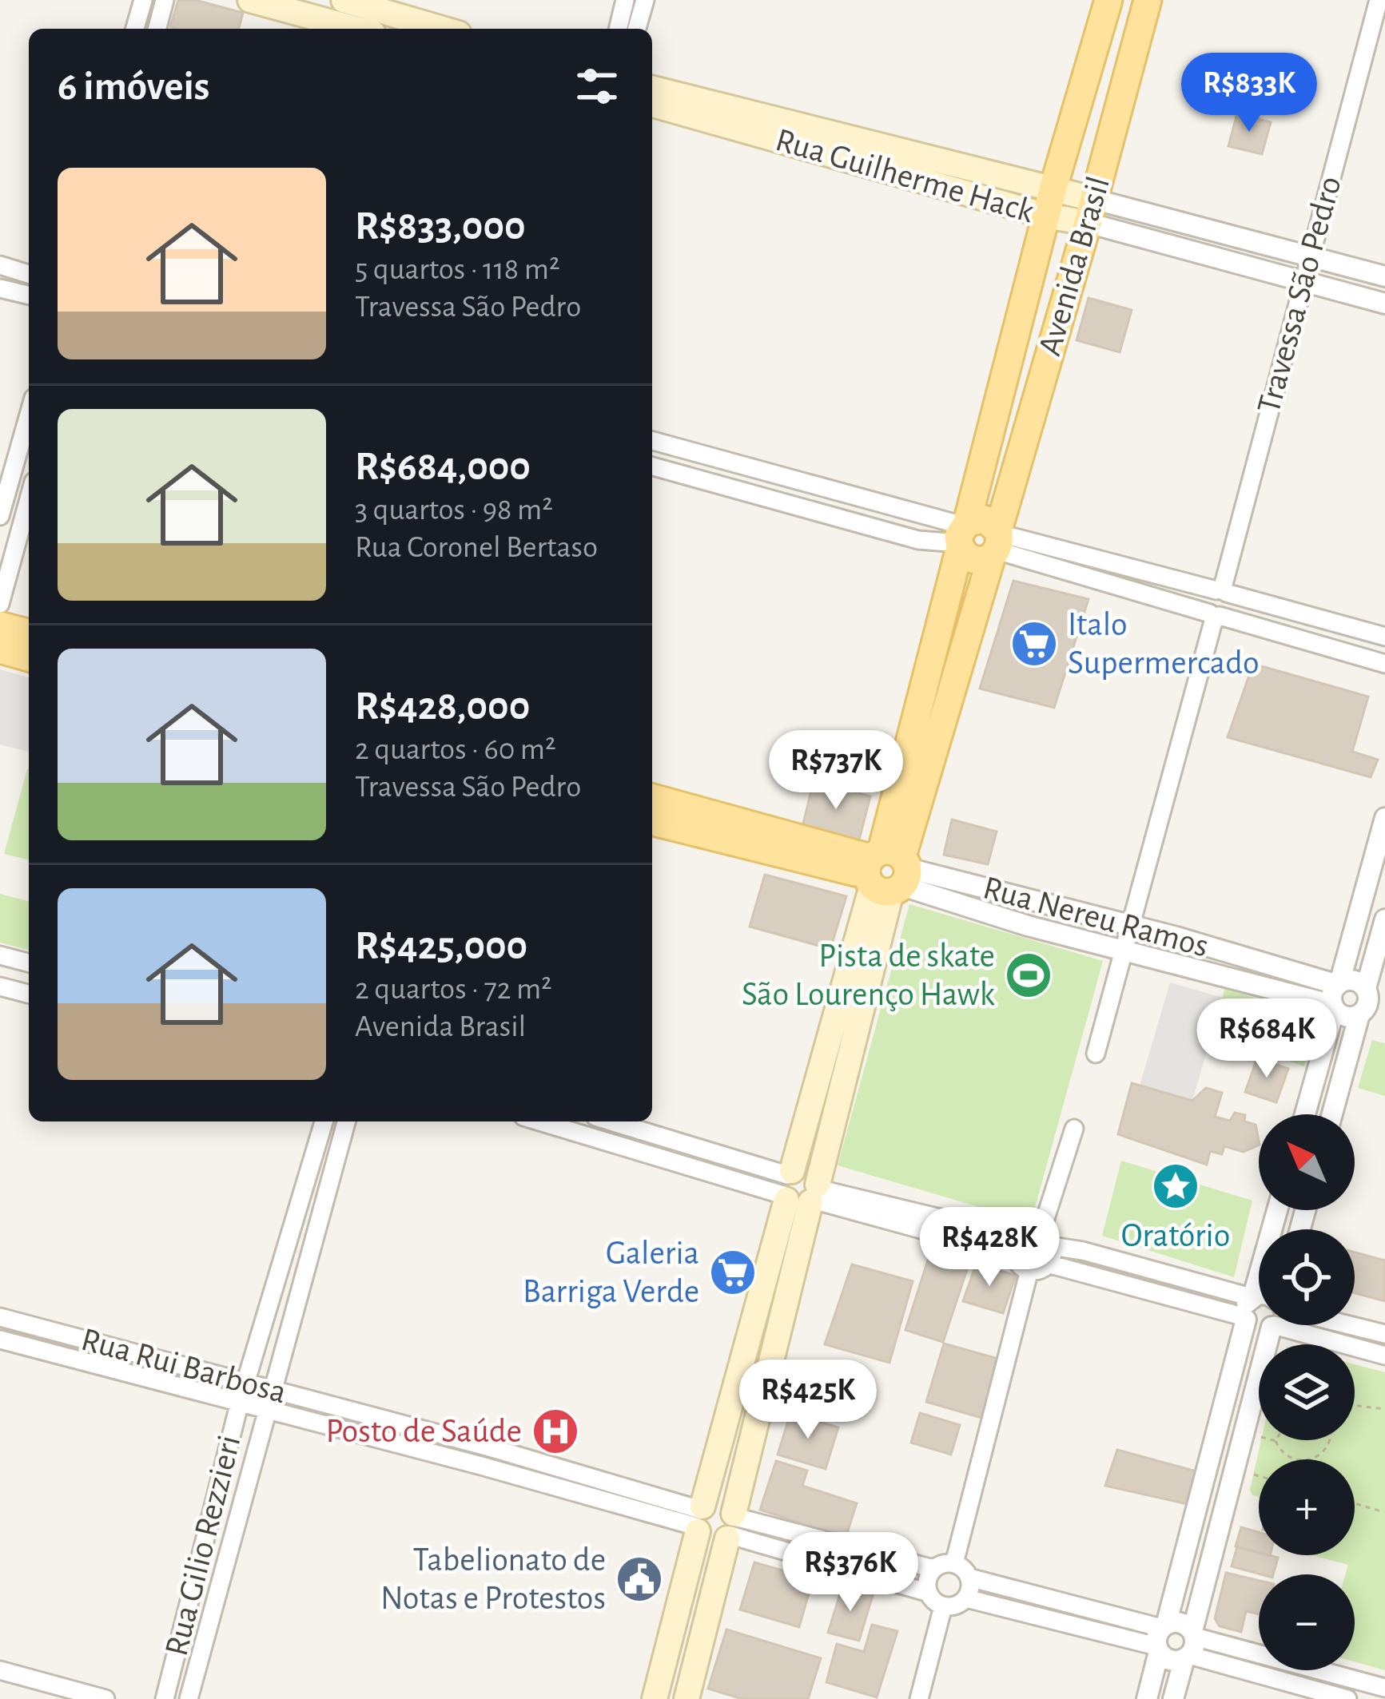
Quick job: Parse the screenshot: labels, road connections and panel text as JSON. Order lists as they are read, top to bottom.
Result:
{
  "streets": {
    "main road": ["Rua Guilherme Hack", "Avenida Brasil", "Rua Nereu Ramos"],
    "street": ["Travessa São Pedro", "Rua Rui Barbosa", "Rua Gilio Rezzieri"]
  },
  "crossings": [
    ["Rua Guilherme Hack", "Avenida Brasil"],
    ["Rua Guilherme Hack", "Travessa São Pedro"],
    ["Avenida Brasil", "Rua Nereu Ramos"],
    ["Avenida Brasil", "Rua Rui Barbosa"],
    ["Rua Rui Barbosa", "Rua Gilio Rezzieri"]
  ],
  "places": {
    "supermarket": ["Italo Supermercado", "Galeria Barriga Verde"],
    "sports": ["Pista de skate São Lourenço Hawk"],
    "place": ["Oratório"],
    "hospital": ["Posto de Saúde"],
    "public building": ["Tabelionato de Notas e Protestos"]
  },
  "north": "top left",
  "page": {
    "heading": "6 imóveis",
    "price": [
      "R$833K",
      "R$737K",
      "R$684K",
      "R$428K",
      "R$425K",
      "R$376K"
    ],
    "list": [
      {
        "name": "R$833,000",
        "note": "5 quartos · 118 m² · Travessa São Pedro"
      },
      {
        "name": "R$684,000",
        "note": "3 quartos · 98 m² · Rua Coronel Bertaso"
      },
      {
        "name": "R$428,000",
        "note": "2 quartos · 60 m² · Travessa São Pedro"
      },
      {
        "name": "R$425,000",
        "note": "2 quartos · 72 m² · Avenida Brasil"
      }
    ],
    "map_buttons": ["+", "−"]
  }
}
